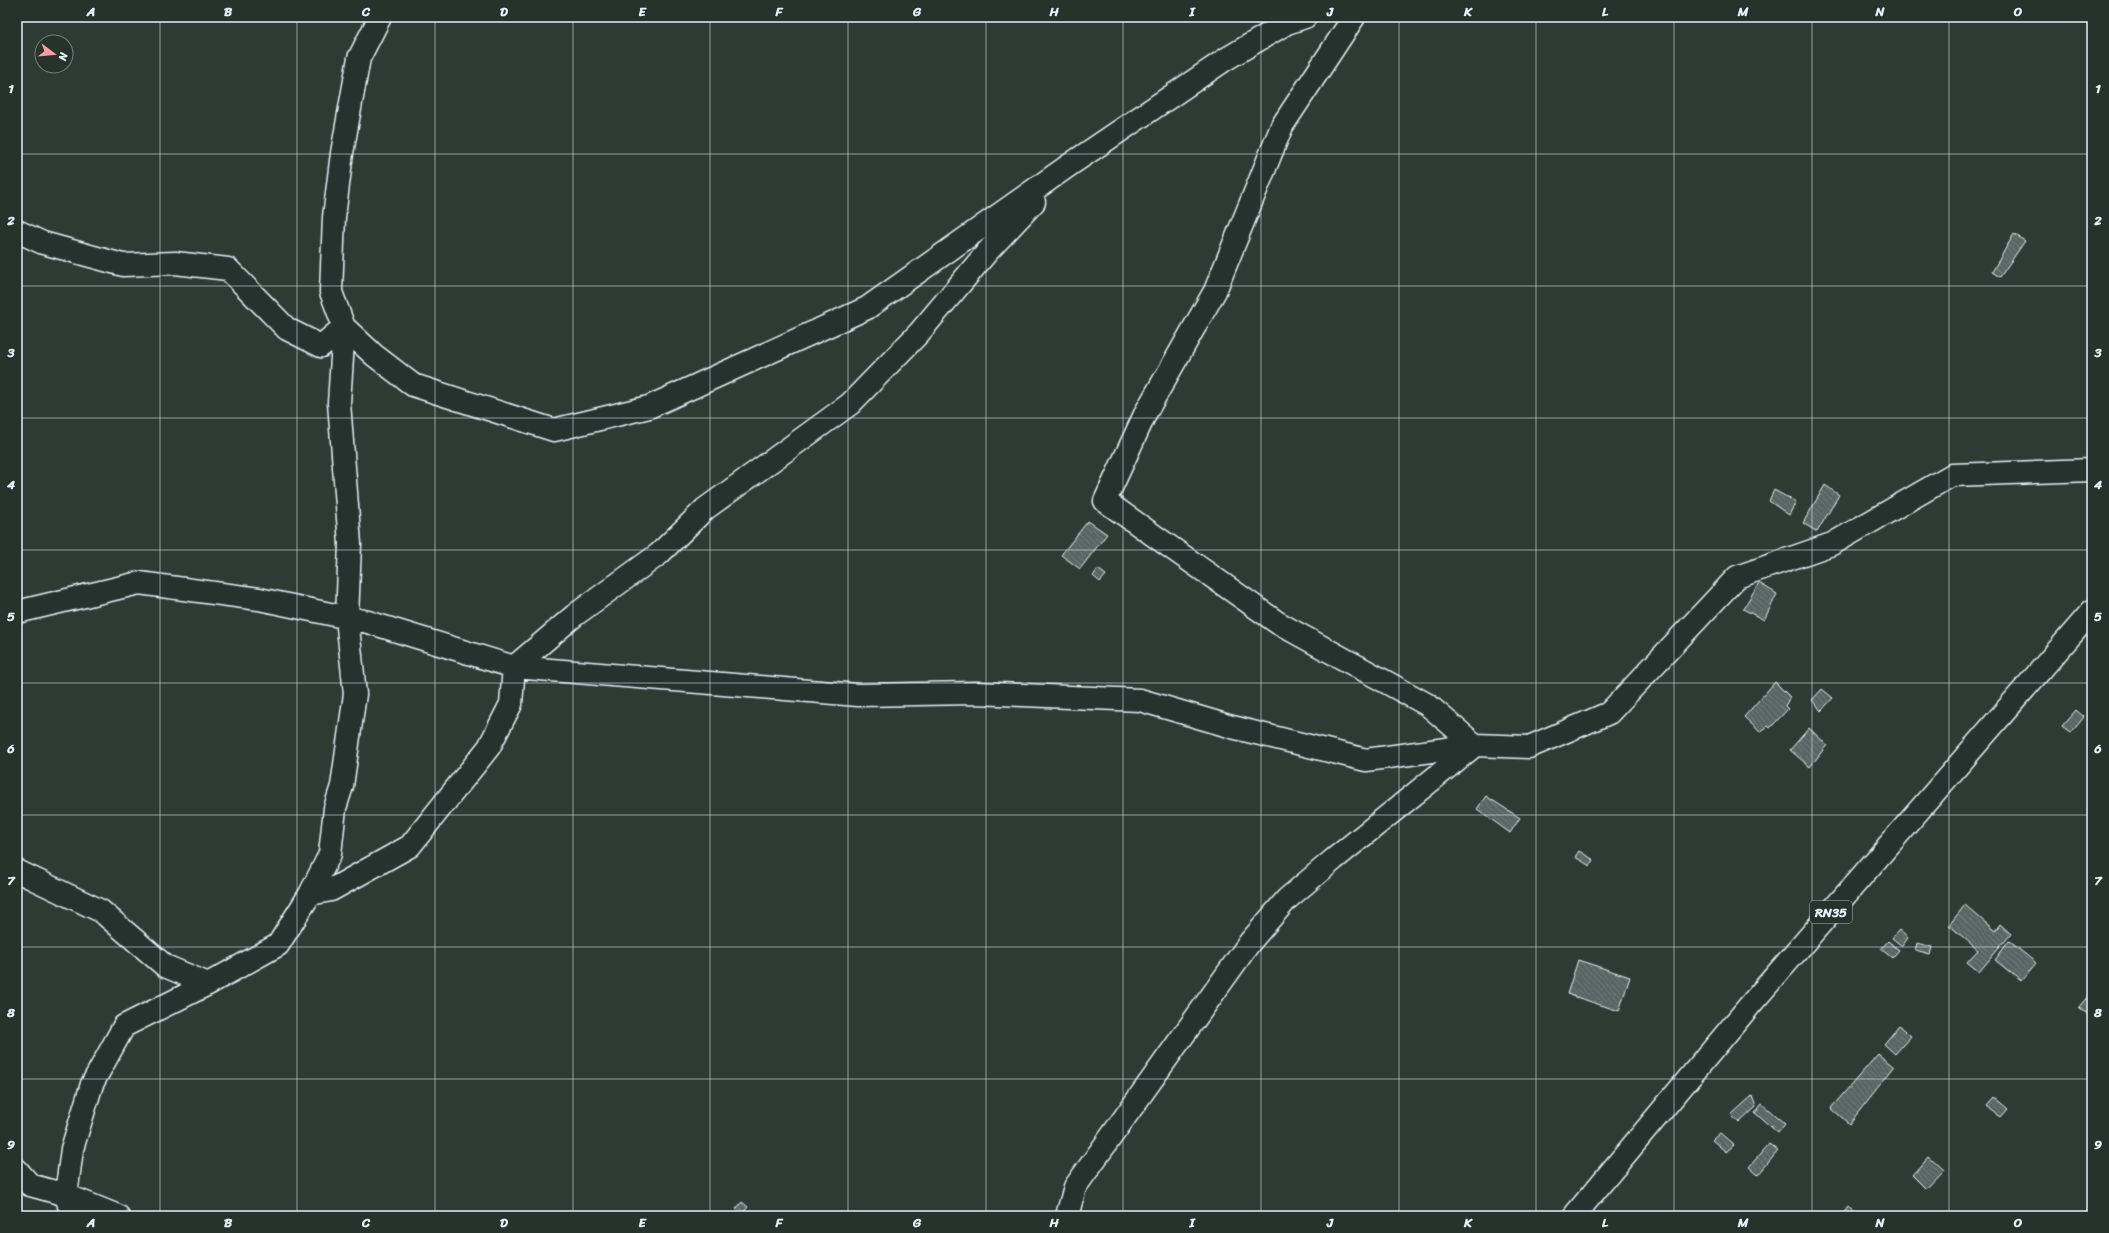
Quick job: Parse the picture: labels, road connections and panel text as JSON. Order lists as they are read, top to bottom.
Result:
{
  "streets": {
    "street": ["RN35"]
  },
  "north": "right",
  "grid": {
    "columns": [
      "A",
      "B",
      "C",
      "D",
      "E",
      "F",
      "G",
      "H",
      "I",
      "J",
      "K",
      "L",
      "M",
      "N",
      "O"
    ],
    "rows": [
      "1",
      "2",
      "3",
      "4",
      "5",
      "6",
      "7",
      "8",
      "9"
    ]
  }
}
